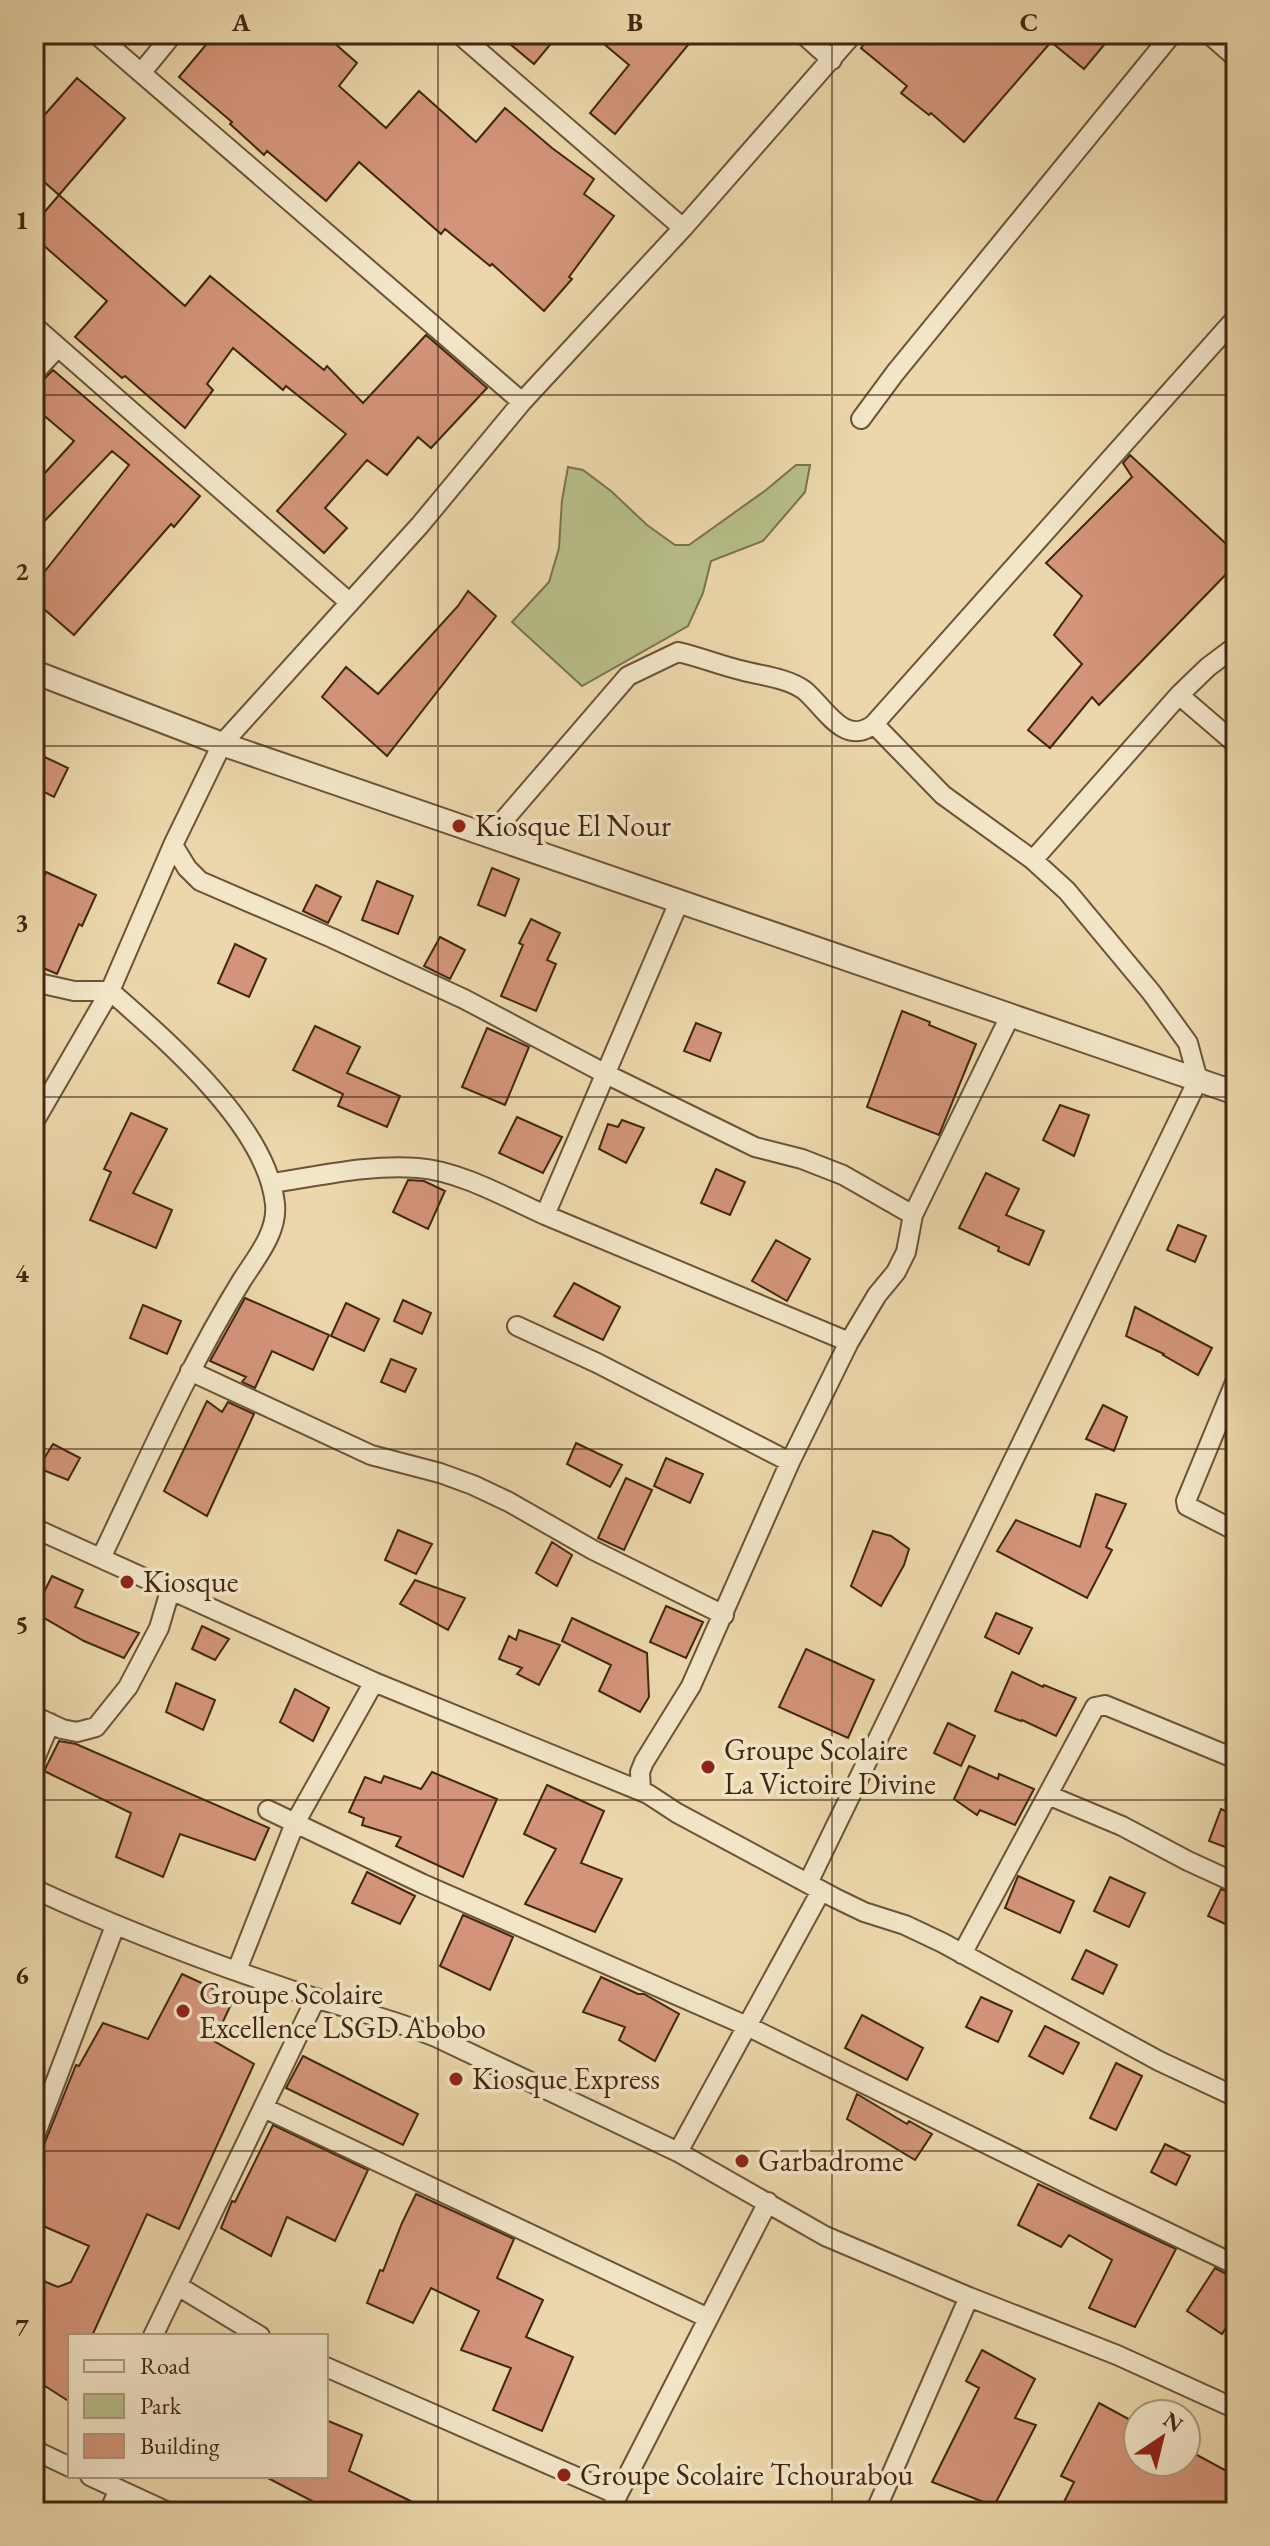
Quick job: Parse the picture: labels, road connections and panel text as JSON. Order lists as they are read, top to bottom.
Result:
{
  "places": [
    "Kiosque El Nour",
    "Kiosque",
    "Groupe Scolaire La Victoire Divine",
    "Groupe Scolaire Excellence LSGD Abobo",
    "Kiosque Express",
    "Garbadrome",
    "Groupe Scolaire Tchourabou"
  ],
  "legend": ["Road", "Park", "Building"],
  "north": "top right",
  "grid": {
    "columns": ["A", "B", "C"],
    "rows": [
      "1",
      "2",
      "3",
      "4",
      "5",
      "6",
      "7"
    ]
  }
}
